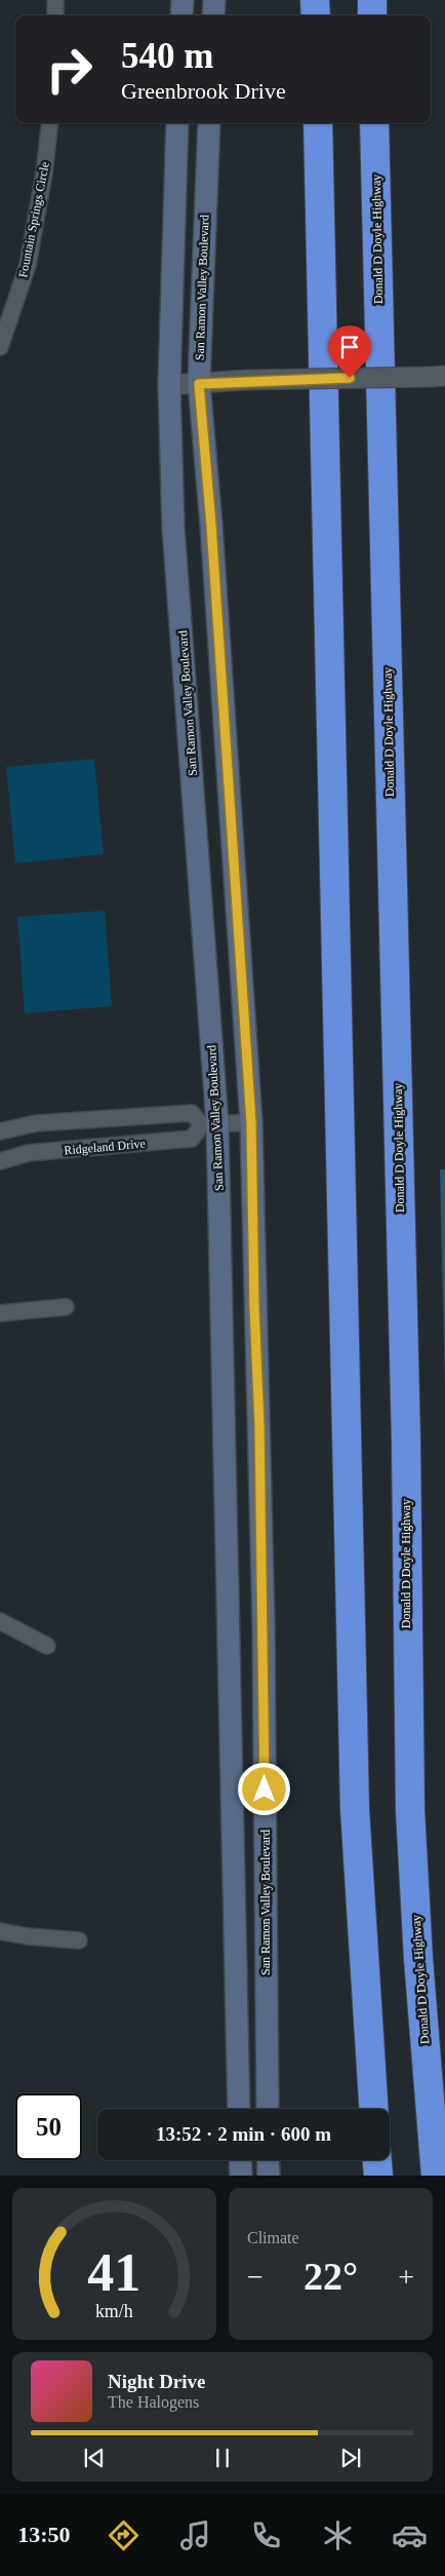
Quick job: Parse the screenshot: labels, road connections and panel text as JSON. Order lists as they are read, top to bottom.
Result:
{
  "streets": {
    "highway": ["Donald D Doyle Highway"],
    "main road": ["San Ramon Valley Boulevard"],
    "street": ["Fountain Springs Circle", "Ridgeland Drive"]
  },
  "crossings": [
    ["San Ramon Valley Boulevard", "Ridgeland Drive"]
  ],
  "page": {
    "turn": ["540 m", "Greenbrook Drive"],
    "limit": "50",
    "trip": "13:52 · 2 min · 600 m",
    "tile": "Climate",
    "heat": ["−", "22°", "+"],
    "song": ["Night Drive", "The Halogens"],
    "tabs": "13:50",
    "gauge": ["41", "km/h"]
  }
}
